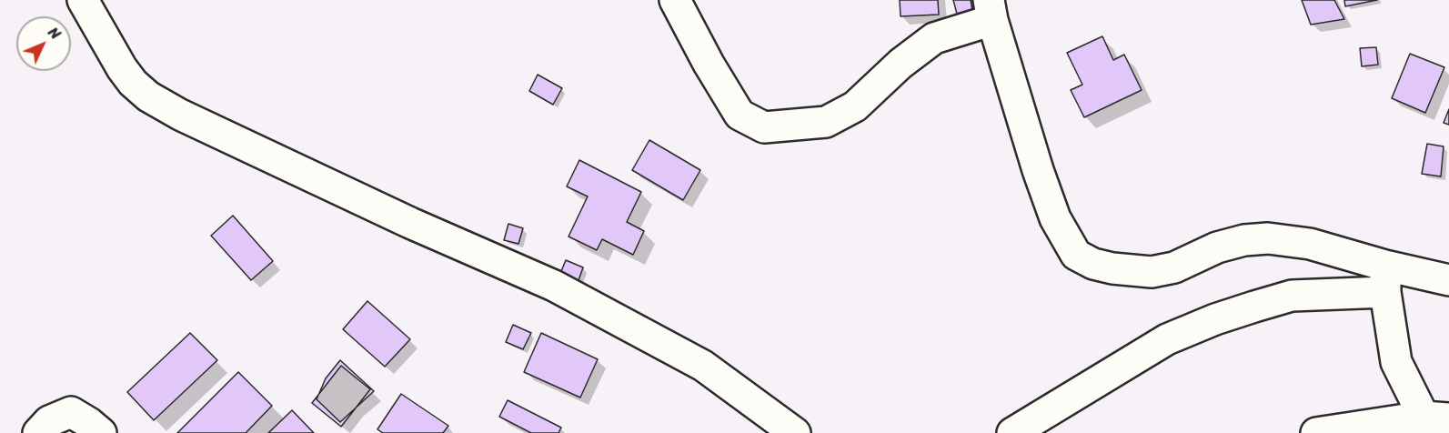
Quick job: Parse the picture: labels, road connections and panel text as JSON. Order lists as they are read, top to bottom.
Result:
{
  "north": "top right"
}
